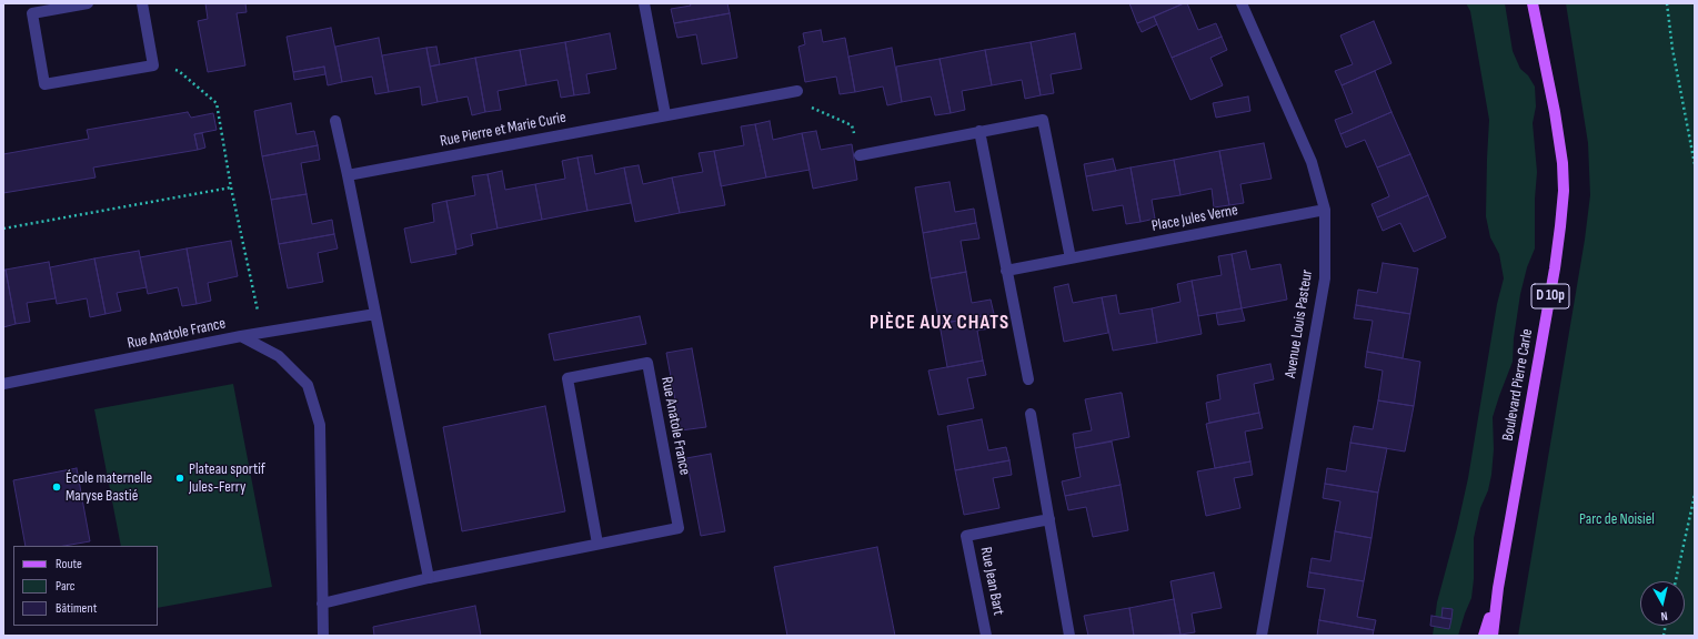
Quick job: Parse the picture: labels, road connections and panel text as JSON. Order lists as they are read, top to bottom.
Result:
{
  "streets": {
    "main road": ["D 10p", "Boulevard Pierre Carle"],
    "street": [
      "Rue Pierre et Marie Curie",
      "Place Jules Verne",
      "Avenue Louis Pasteur",
      "Rue Anatole France",
      "Rue Jean Bart"
    ]
  },
  "crossings": [
    ["Place Jules Verne", "Avenue Louis Pasteur"]
  ],
  "districts": ["PIÈCE AUX CHATS"],
  "parks": ["Parc de Noisiel"],
  "places": ["Plateau sportif Jules-Ferry", "École maternelle Maryse Bastié"],
  "legend": ["Route", "Parc", "Bâtiment"],
  "north": "bottom"
}
